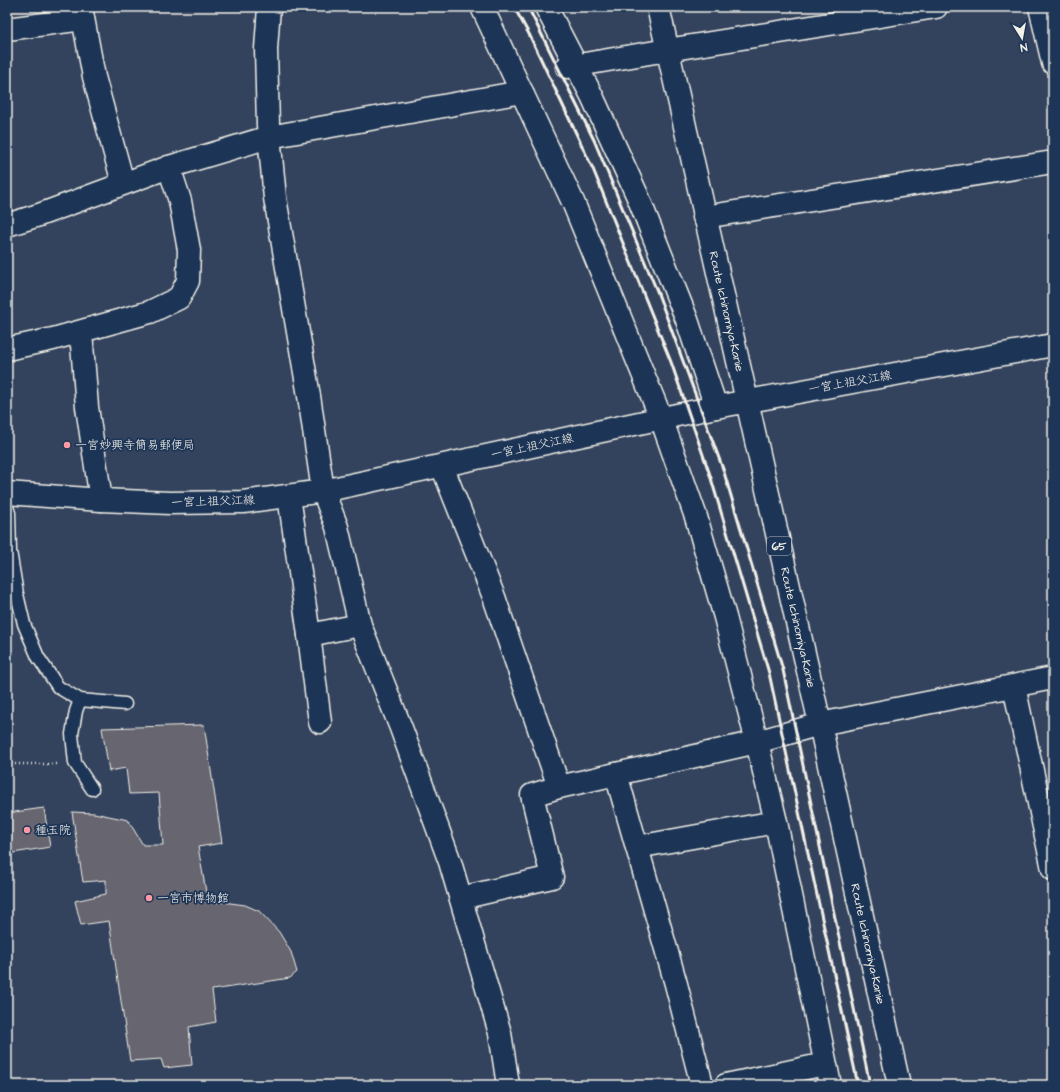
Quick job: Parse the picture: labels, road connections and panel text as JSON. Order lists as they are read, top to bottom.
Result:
{
  "streets": {
    "street": ["Route Ichinomiya-Kanie", "一宮上祖父江線", "65"]
  },
  "crossings": [
    ["Route Ichinomiya-Kanie", "一宮上祖父江線"]
  ],
  "places": ["一宮妙興寺簡易郵便局", "種玉院", "一宮市博物館"],
  "north": "bottom"
}
